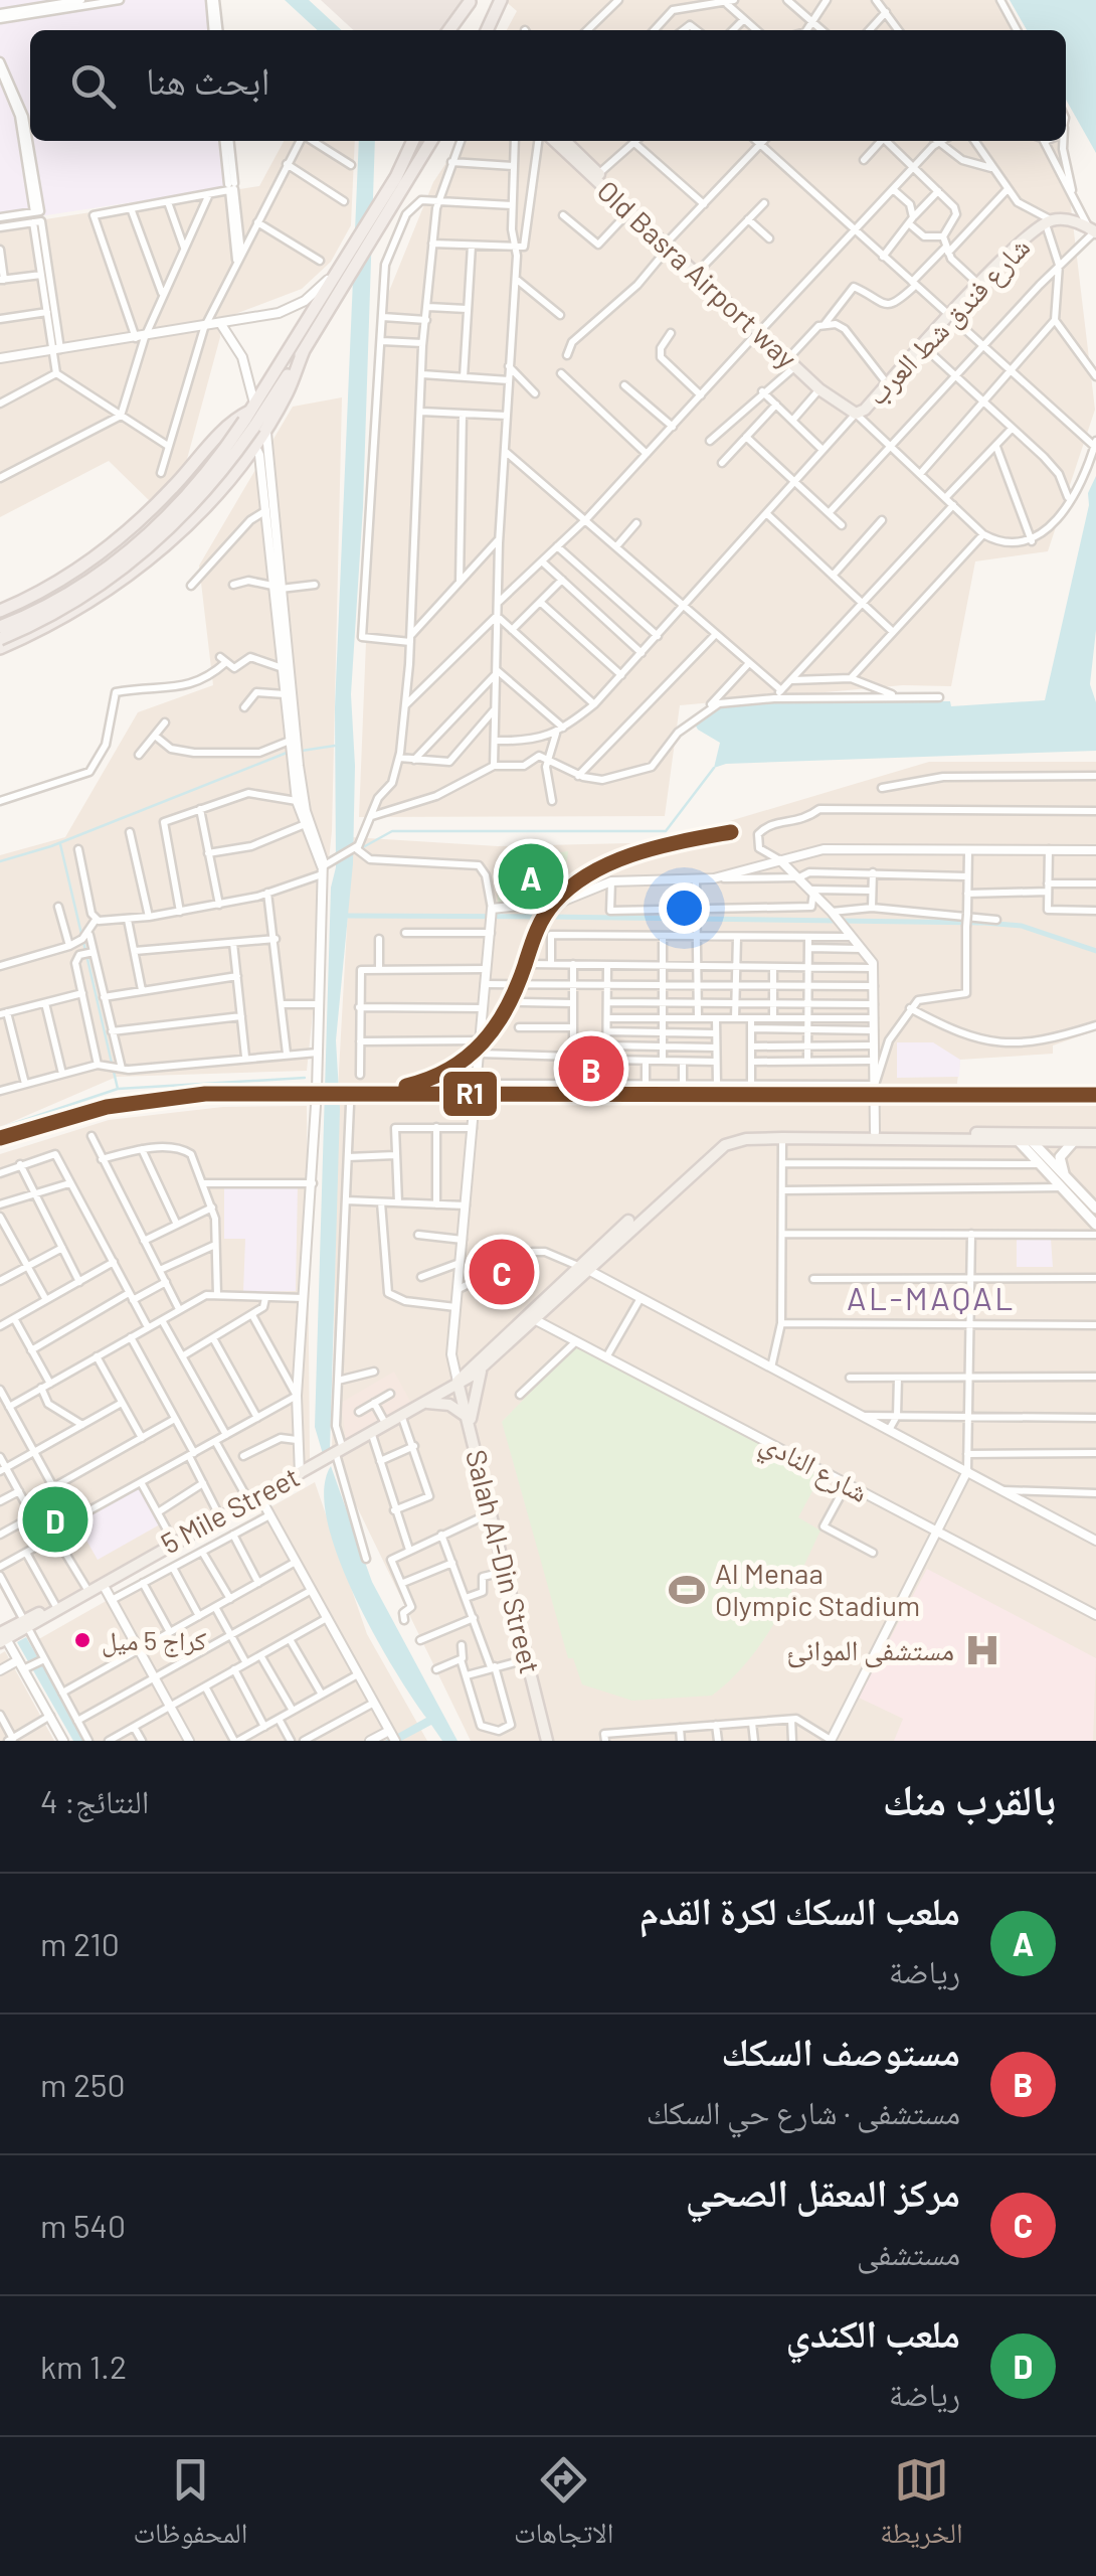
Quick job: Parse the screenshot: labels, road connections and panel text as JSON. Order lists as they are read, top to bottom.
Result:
{
  "streets": {
    "main road": [
      "Old Basra Airport way",
      "شارع فندق شط العرب",
      "5 Mile Street",
      "Salah Al-Din Street"
    ],
    "street": ["شارع النادي"]
  },
  "crossings": [
    ["Old Basra Airport way", "شارع فندق شط العرب"],
    ["5 Mile Street", "Salah Al-Din Street"]
  ],
  "districts": ["AL-MAQAL"],
  "places": {
    "sports": ["Al Menaa Olympic Stadium"],
    "other": ["كراج 5 ميل"],
    "hospital": ["مستشفى الموانئ"]
  },
  "lines": ["transit line R1"],
  "page": {
    "search": "ابحث هنا",
    "pins": [
      "A",
      "B",
      "C",
      "D"
    ],
    "heading": ["بالقرب منك", "النتائج: 4"],
    "list": [
      {
        "mark": "A",
        "name": "ملعب السكك لكرة القدم",
        "note": "رياضة",
        "value": "210 m"
      },
      {
        "mark": "B",
        "name": "مستوصف السكك",
        "note": "مستشفى · شارع حي السكك",
        "value": "250 m"
      },
      {
        "mark": "C",
        "name": "مركز المعقل الصحي",
        "note": "مستشفى",
        "value": "540 m"
      },
      {
        "mark": "D",
        "name": "ملعب الكندي",
        "note": "رياضة",
        "value": "1.2 km"
      }
    ],
    "nav": ["الخريطة", "الاتجاهات", "المحفوظات"]
  }
}
